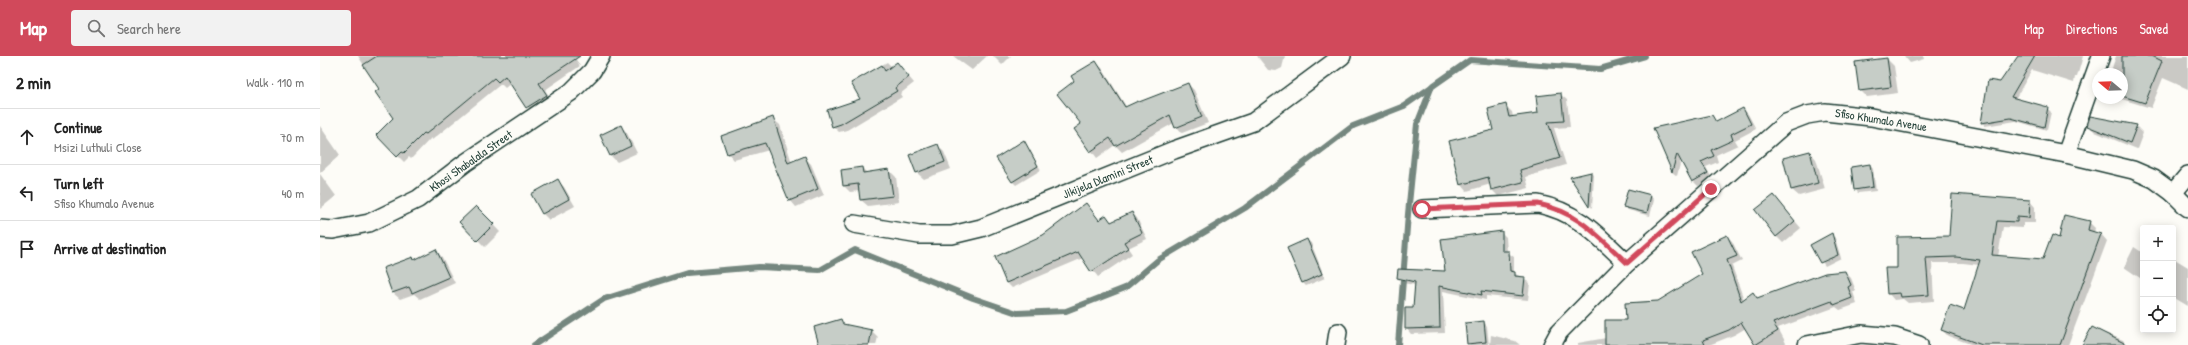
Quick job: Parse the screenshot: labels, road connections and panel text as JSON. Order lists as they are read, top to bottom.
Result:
{
  "streets": {
    "street": ["Sfiso Khumalo Avenue", "Khosi Shabalala Street", "Jikijela Dlamini Street"]
  },
  "north": "left",
  "page": {
    "header": "Map",
    "search": "Search here",
    "nav": ["Map", "Directions", "Saved"],
    "heading": ["2 min", "Walk · 110 m"],
    "list": [
      ["Continue", "Msizi Luthuli Close", "70 m"],
      ["Turn left", "Sfiso Khumalo Avenue", "40 m"],
      "Arrive at destination"
    ],
    "map_buttons": ["+", "−"]
  }
}
